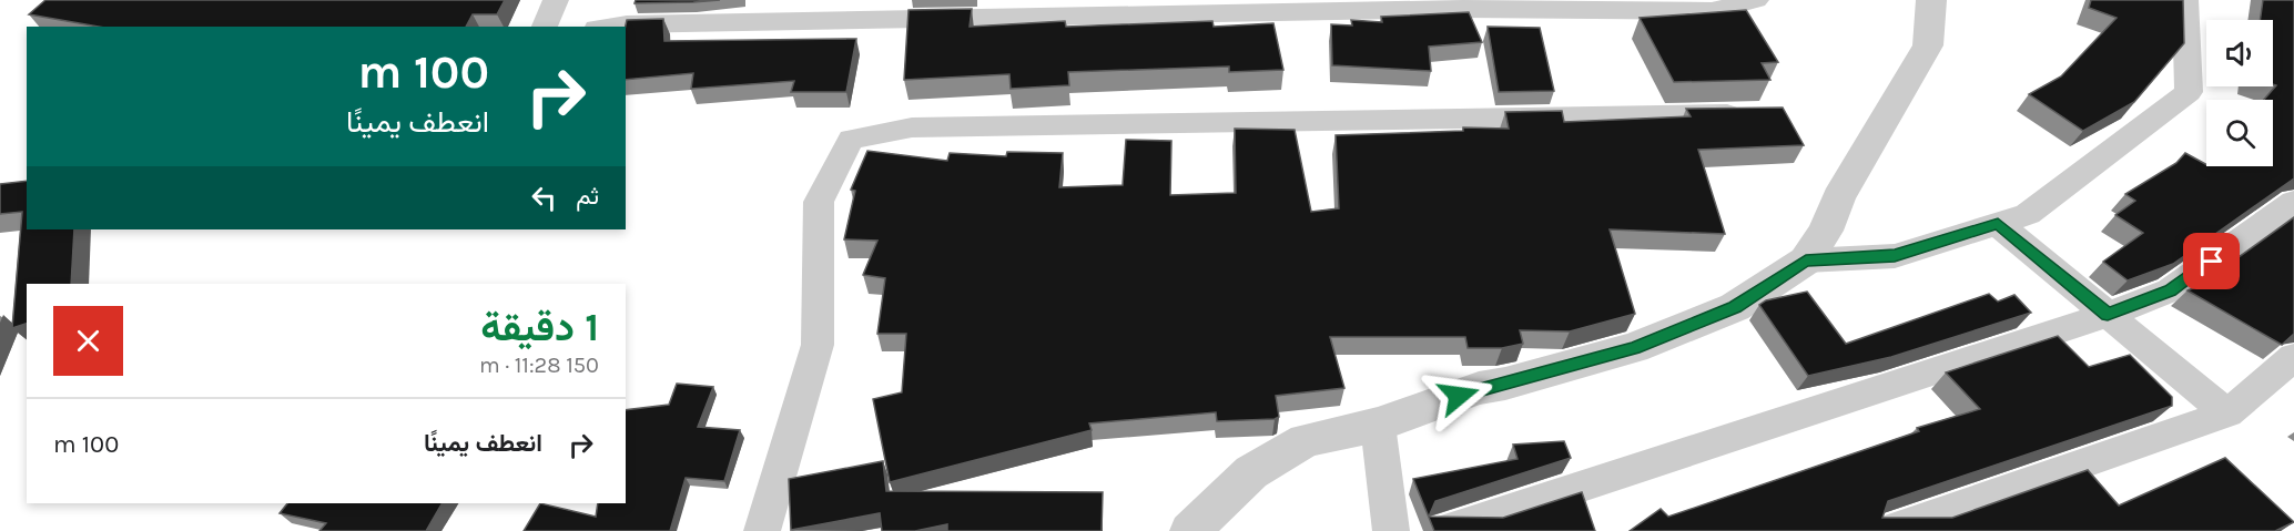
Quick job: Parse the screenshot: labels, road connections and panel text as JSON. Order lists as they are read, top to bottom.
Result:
{
  "page": {
    "turn": ["100 m", "انعطف يمينًا"],
    "then": "ثم",
    "heading": ["1 دقيقة", "150 m · 11:28"],
    "list": [
      {
        "name": "انعطف يمينًا",
        "value": "100 m"
      }
    ]
  }
}
